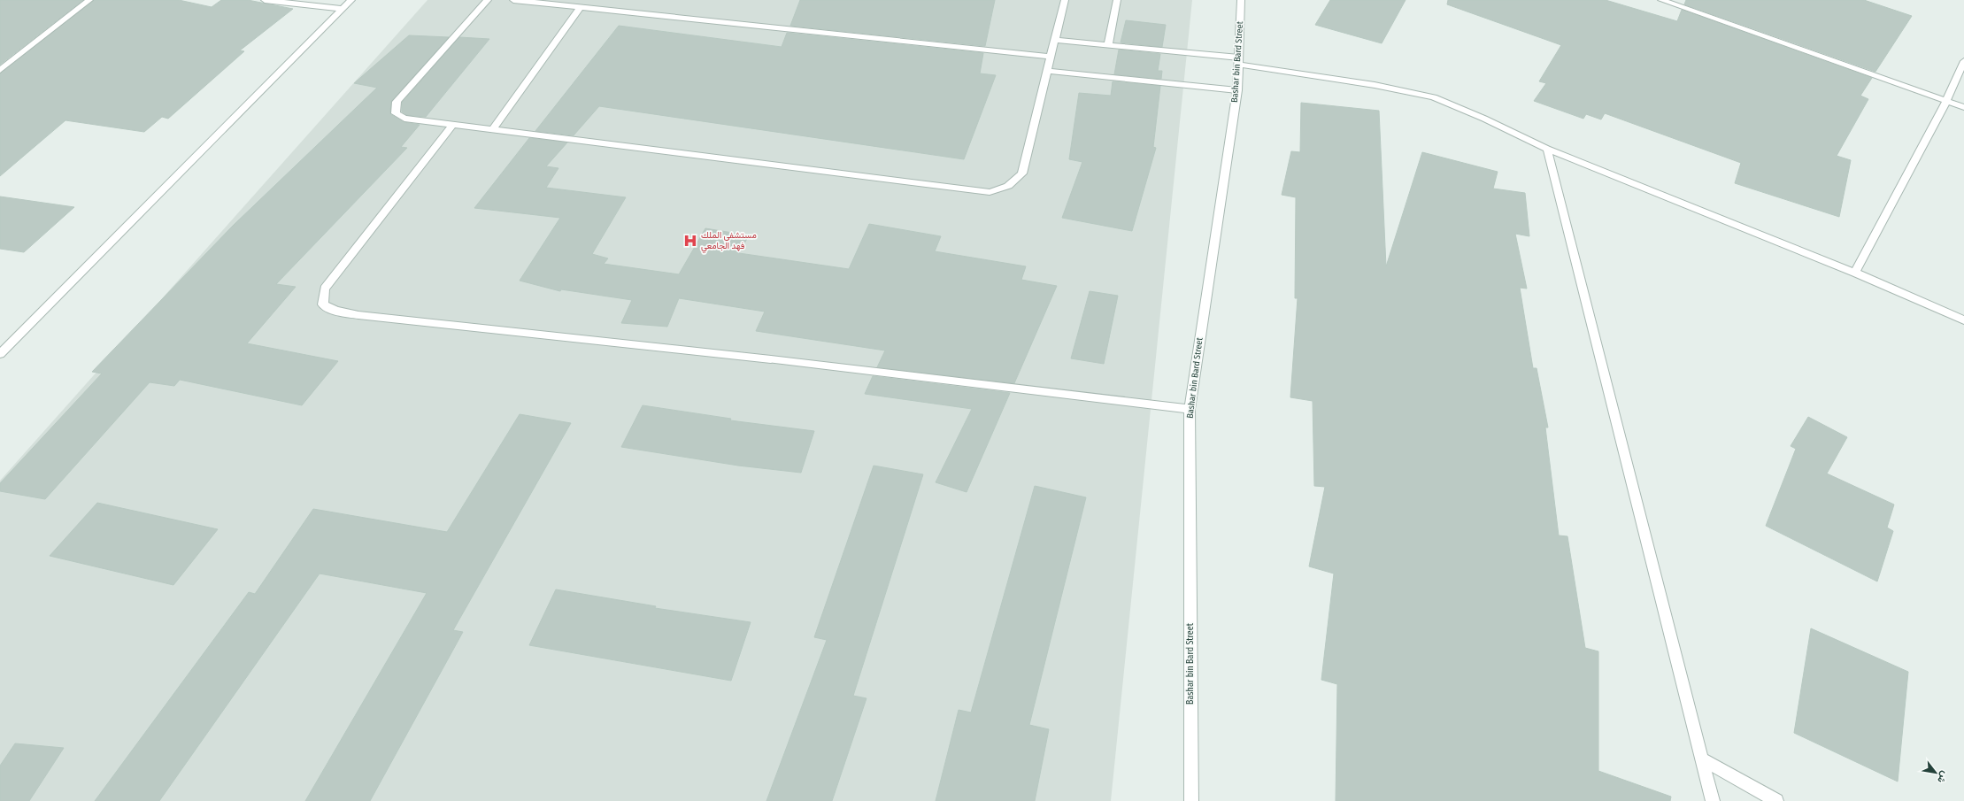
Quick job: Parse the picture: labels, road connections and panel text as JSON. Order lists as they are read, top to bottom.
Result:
{
  "streets": {
    "street": ["Bashar bin Bard Street"]
  },
  "places": {
    "hospital": ["مستشفي الملك فهد الجامعي"]
  },
  "north": "bottom right"
}
